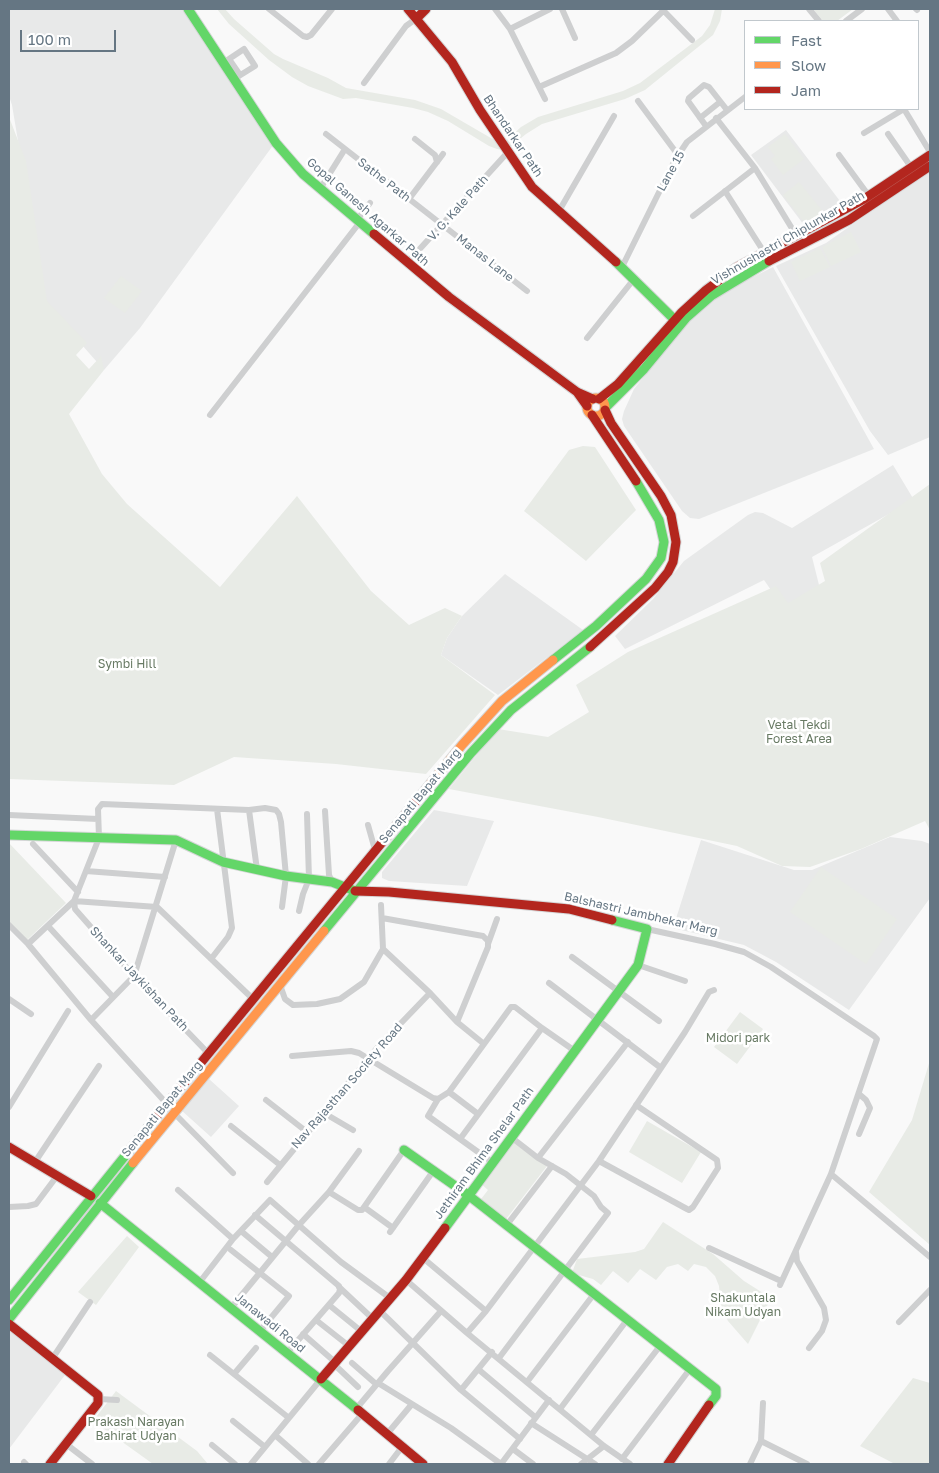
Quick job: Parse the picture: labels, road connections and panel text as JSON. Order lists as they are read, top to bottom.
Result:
{
  "streets": {
    "street": [
      "Bhandarkar Path",
      "Lane 15",
      "Sathe Path",
      "V. G. Kale Path",
      "Gopal Ganesh Agarkar Path",
      "Vishnushastri Chiplunkar Path",
      "Manas Lane",
      "Senapati Bapat Marg",
      "Balshastri Jambhekar Marg",
      "Shankar Jaykishan Path",
      "Nav Rajasthan Society Road",
      "Jethiram Bhima Shelar Path",
      "Janawadi Road"
    ]
  },
  "crossings": [
    ["Bhandarkar Path", "Lane 15"],
    ["Bhandarkar Path", "V. G. Kale Path"],
    ["Bhandarkar Path", "Vishnushastri Chiplunkar Path"],
    ["Sathe Path", "V. G. Kale Path"],
    ["Sathe Path", "Manas Lane"],
    ["V. G. Kale Path", "Gopal Ganesh Agarkar Path"],
    ["V. G. Kale Path", "Manas Lane"],
    ["Gopal Ganesh Agarkar Path", "Vishnushastri Chiplunkar Path"],
    ["Gopal Ganesh Agarkar Path", "Senapati Bapat Marg"],
    ["Vishnushastri Chiplunkar Path", "Senapati Bapat Marg"],
    ["Senapati Bapat Marg", "Balshastri Jambhekar Marg"],
    ["Senapati Bapat Marg", "Shankar Jaykishan Path"],
    ["Senapati Bapat Marg", "Janawadi Road"],
    ["Balshastri Jambhekar Marg", "Jethiram Bhima Shelar Path"],
    ["Jethiram Bhima Shelar Path", "Janawadi Road"]
  ],
  "parks": [
    "Symbi Hill",
    "Vetal Tekdi Forest Area",
    "Midori park",
    "Shakuntala Nikam Udyan",
    "Prakash Narayan Bahirat Udyan"
  ],
  "legend": ["Fast", "Slow", "Jam"],
  "scale_bar": "100 m"
}
